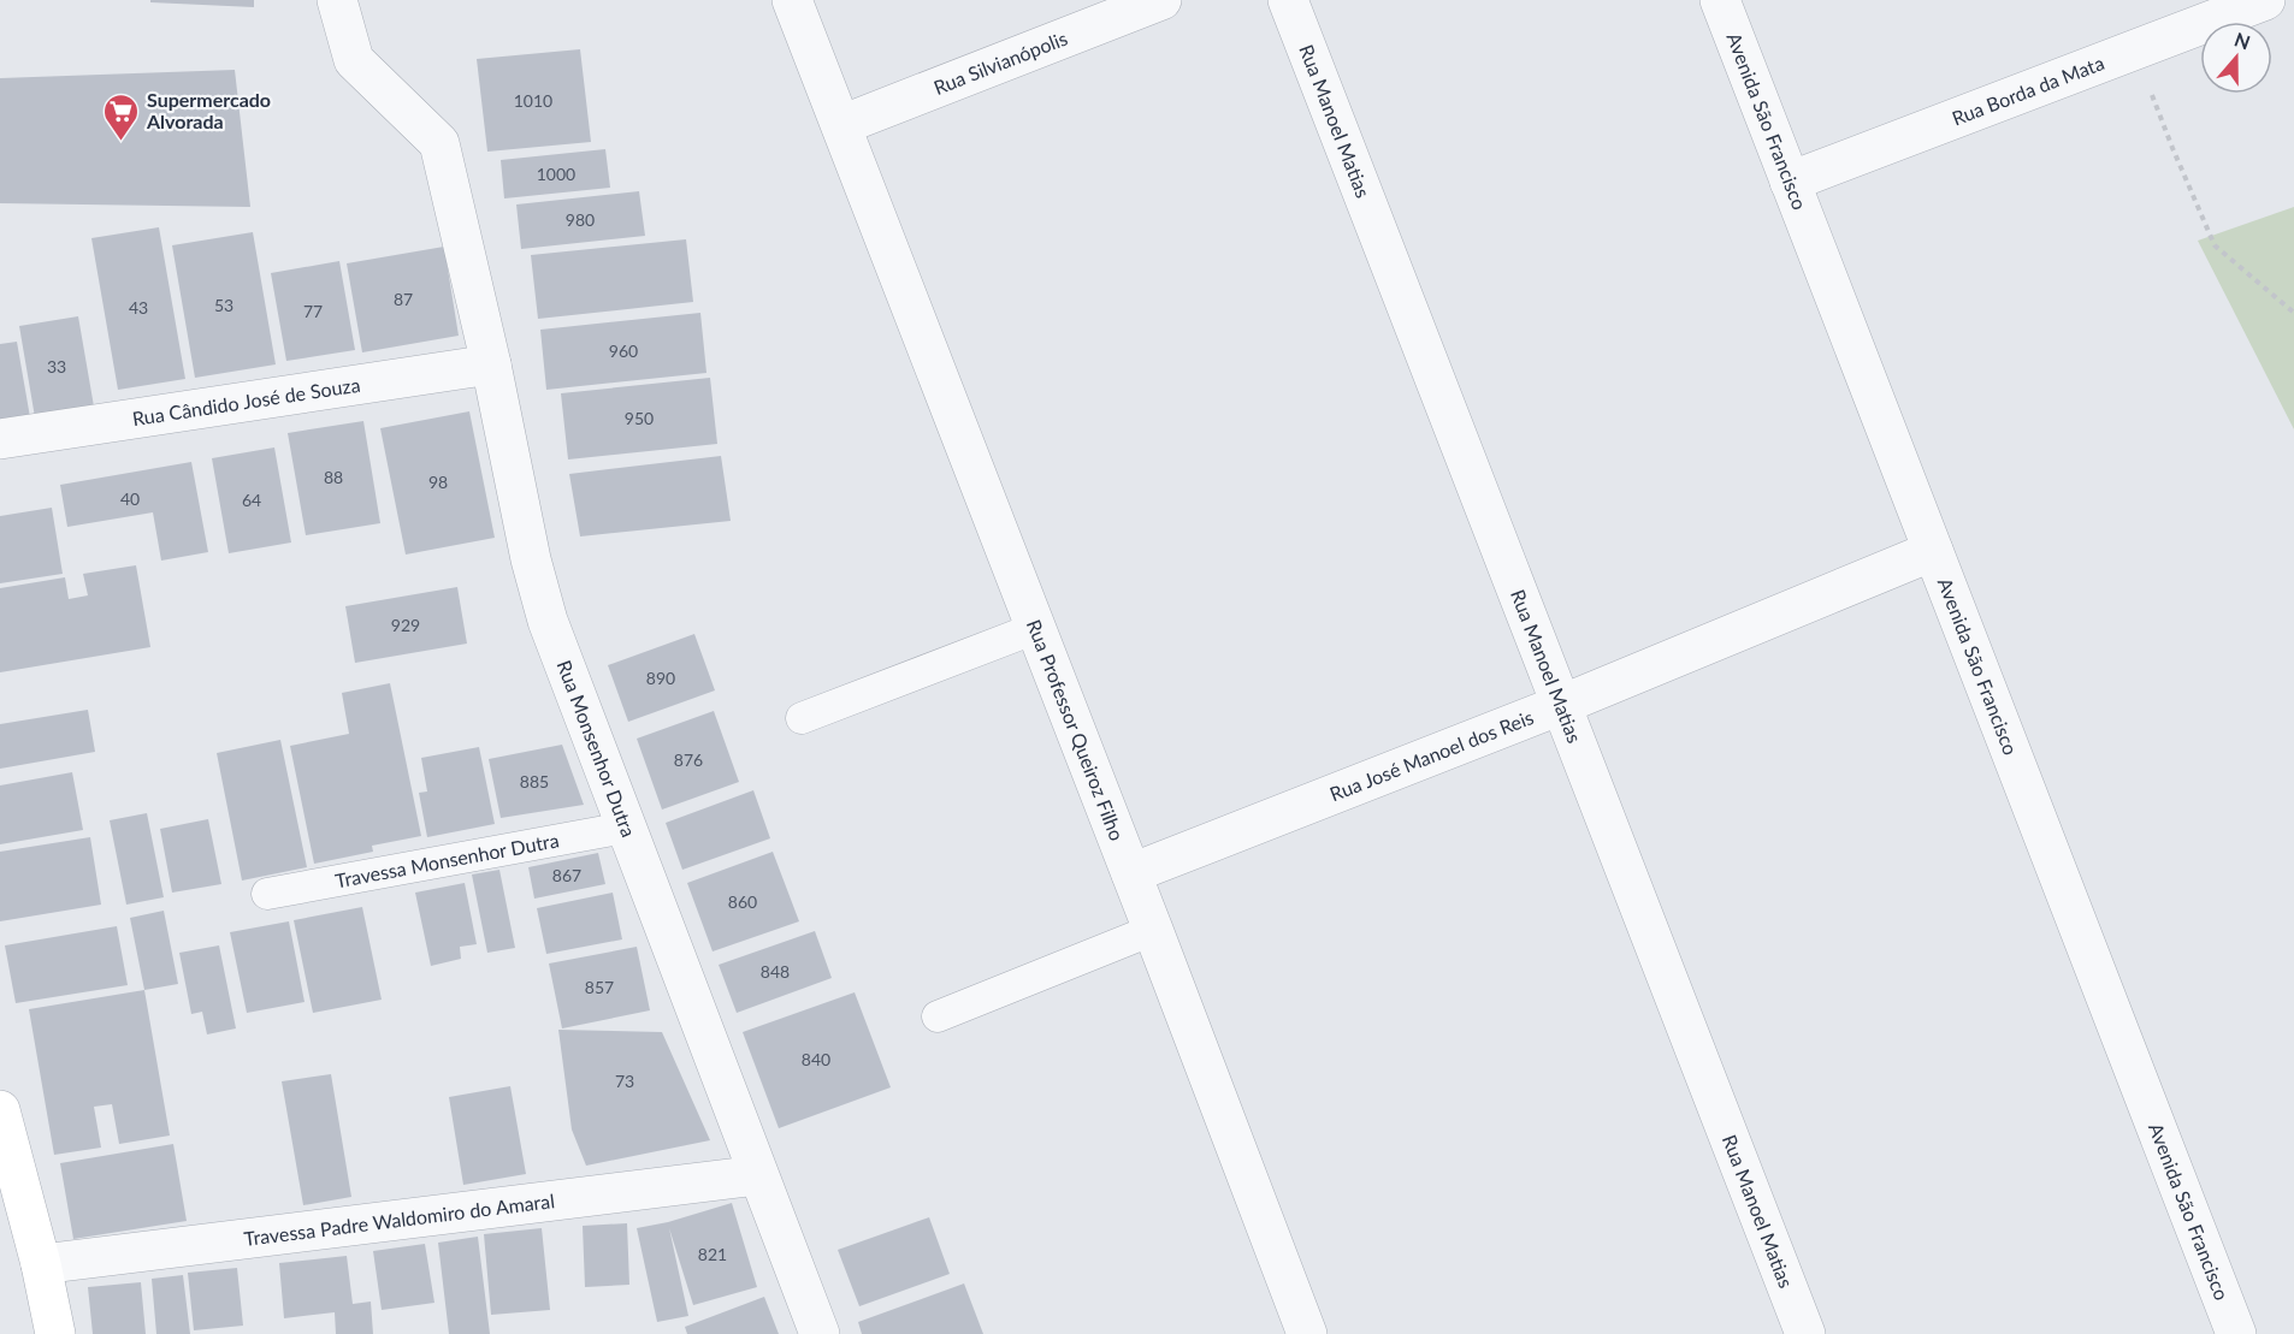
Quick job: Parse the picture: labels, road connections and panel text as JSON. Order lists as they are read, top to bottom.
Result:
{
  "streets": {
    "street": [
      "Rua Silvianópolis",
      "Rua Borda da Mata",
      "Rua Manoel Matias",
      "Avenida São Francisco",
      "Rua Cândido José de Souza",
      "Rua Professor Queiroz Filho",
      "Rua Monsenhor Dutra",
      "Rua José Manoel dos Reis",
      "Travessa Padre Waldomiro do Amaral"
    ],
    "lane": ["Travessa Monsenhor Dutra"]
  },
  "crossings": [
    ["Rua Silvianópolis", "Rua Professor Queiroz Filho"],
    ["Rua Borda da Mata", "Avenida São Francisco"],
    ["Rua Manoel Matias", "Rua José Manoel dos Reis"],
    ["Avenida São Francisco", "Rua José Manoel dos Reis"],
    ["Rua Cândido José de Souza", "Rua Monsenhor Dutra"],
    ["Rua Professor Queiroz Filho", "Rua José Manoel dos Reis"],
    ["Rua Monsenhor Dutra", "Travessa Monsenhor Dutra"],
    ["Rua Monsenhor Dutra", "Travessa Padre Waldomiro do Amaral"]
  ],
  "places": {
    "supermarket": ["Supermercado Alvorada"]
  },
  "house_numbers": [
    "1010",
    "1000",
    "980",
    "87",
    "53",
    "43",
    "77",
    "960",
    "33",
    "950",
    "88",
    "98",
    "40",
    "64",
    "929",
    "890",
    "876",
    "885",
    "867",
    "860",
    "848",
    "857",
    "840",
    "73",
    "821"
  ],
  "north": "top"
}
